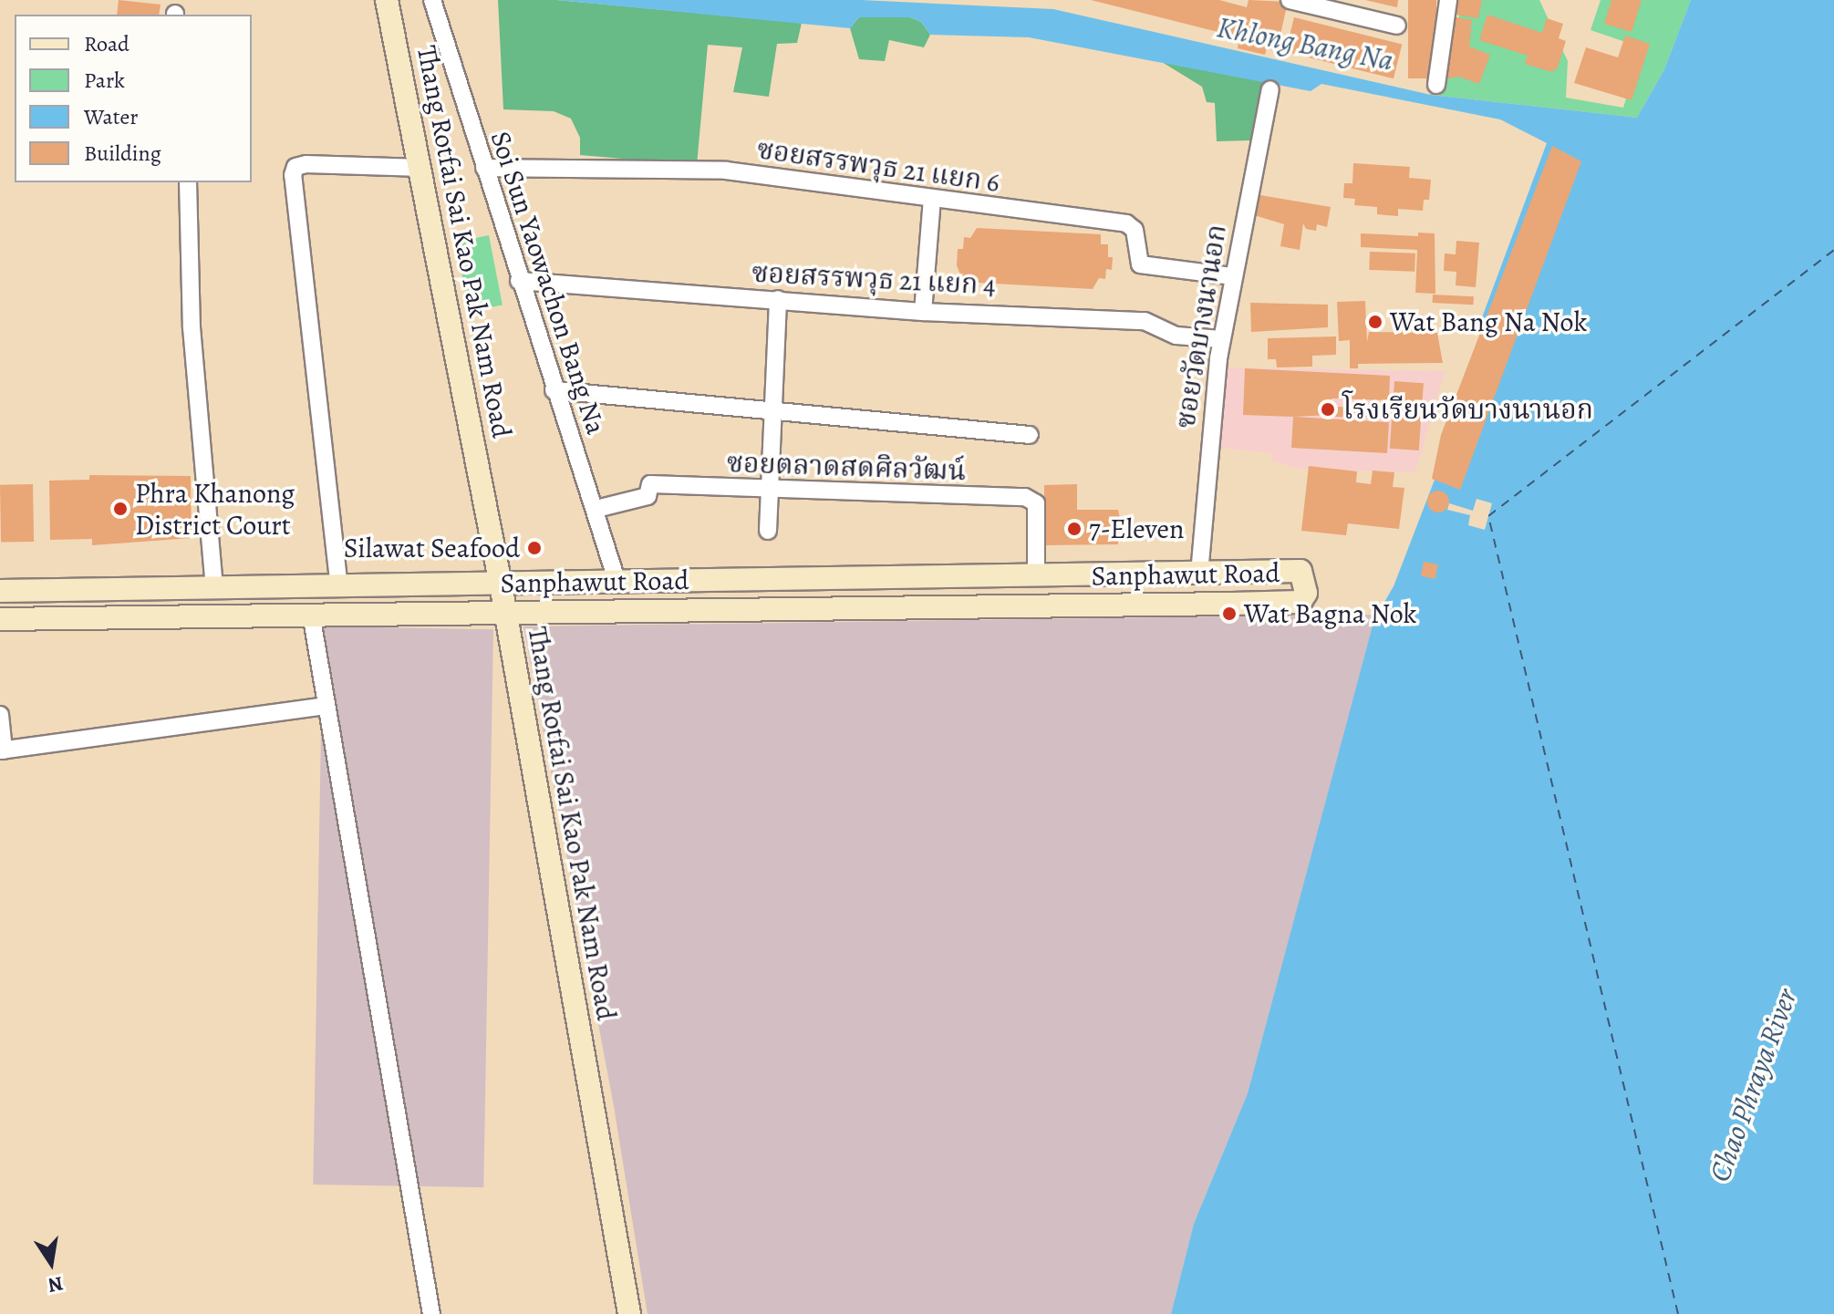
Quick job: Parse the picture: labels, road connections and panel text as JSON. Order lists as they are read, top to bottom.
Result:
{
  "streets": {
    "main road": ["Thang Rotfai Sai Kao Pak Nam Road", "Sanphawut Road"],
    "street": [
      "ซอยสรรพวุธ 21 แยก 6",
      "ซอยสรรพวุธ 21 แยก 4",
      "Soi Sun Yaowachon Bang Na",
      "ซอยวัดบางนานอก",
      "ซอยตลาดสดศิลวัฒน์"
    ]
  },
  "crossings": [
    ["ซอยสรรพวุธ 21 แยก 6", "Soi Sun Yaowachon Bang Na"],
    ["ซอยสรรพวุธ 21 แยก 6", "ซอยวัดบางนานอก"],
    ["Thang Rotfai Sai Kao Pak Nam Road", "Sanphawut Road"],
    ["ซอยสรรพวุธ 21 แยก 4", "Soi Sun Yaowachon Bang Na"],
    ["ซอยสรรพวุธ 21 แยก 4", "ซอยวัดบางนานอก"],
    ["Soi Sun Yaowachon Bang Na", "ซอยตลาดสดศิลวัฒน์"],
    ["Soi Sun Yaowachon Bang Na", "Sanphawut Road"],
    ["ซอยวัดบางนานอก", "Sanphawut Road"],
    ["ซอยตลาดสดศิลวัฒน์", "Sanphawut Road"]
  ],
  "water": ["Khlong Bang Na", "Chao Phraya River"],
  "places": [
    "Wat Bang Na Nok",
    "โรงเรียนวัดบางนานอก",
    "Phra Khanong District Court",
    "7-Eleven",
    "Silawat Seafood",
    "Wat Bagna Nok"
  ],
  "legend": [
    "Road",
    "Park",
    "Water",
    "Building"
  ],
  "north": "bottom"
}
